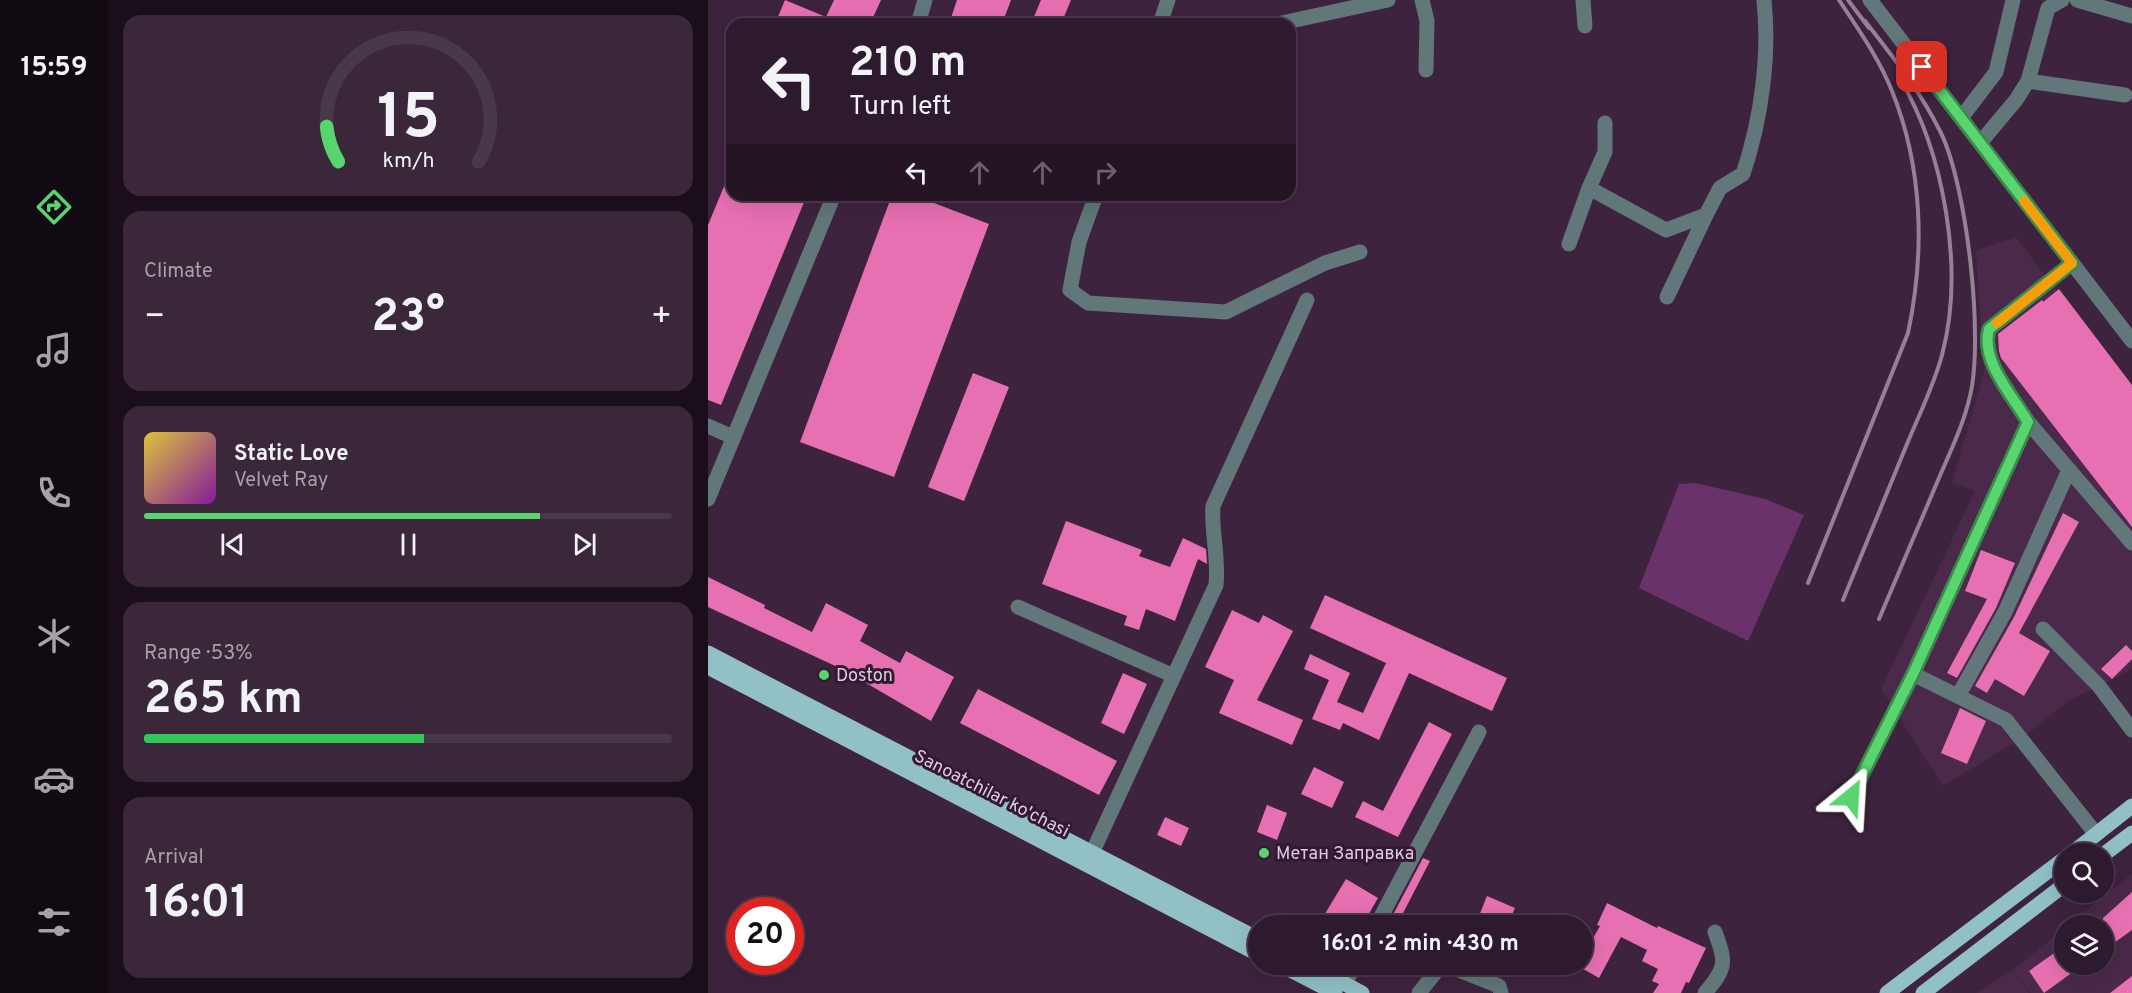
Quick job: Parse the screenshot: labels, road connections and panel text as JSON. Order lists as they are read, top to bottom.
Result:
{
  "streets": {
    "main road": ["Sanoatchilar ko'chasi"]
  },
  "places": ["Doston", "Метан Заправка"],
  "page": {
    "tabs": "15:59",
    "turn": ["210 m", "Turn left"],
    "tile": [
      "Climate",
      ["Range · 53%", "265 km"],
      ["Arrival", "16:01"]
    ],
    "heat": ["−", "23°", "+"],
    "song": ["Static Love", "Velvet Ray"],
    "limit": "20",
    "trip": "16:01 · 2 min · 430 m",
    "gauge": ["15", "km/h"]
  }
}
